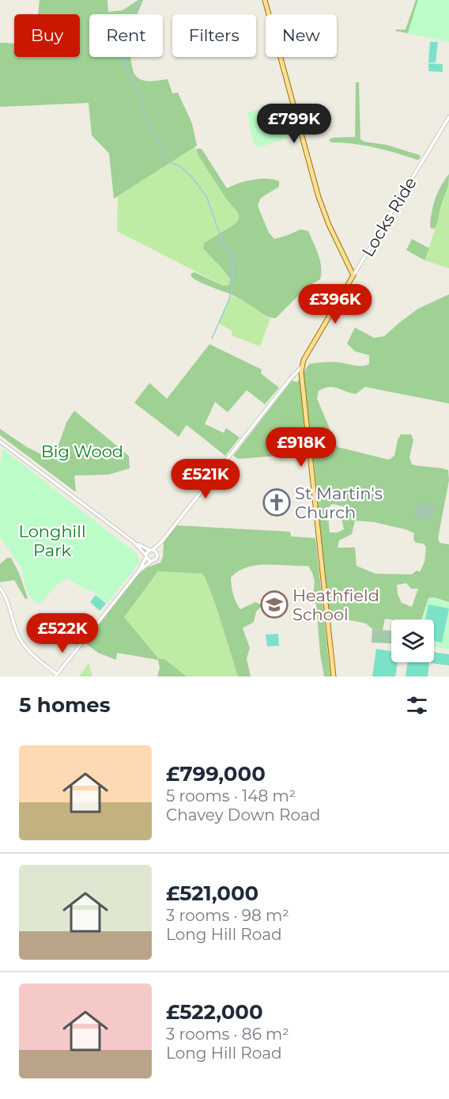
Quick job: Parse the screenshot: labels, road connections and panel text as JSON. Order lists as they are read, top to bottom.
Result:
{
  "streets": {
    "main road": ["Locks Ride"]
  },
  "parks": ["Big Wood", "Longhill Park"],
  "places": {
    "church": ["St Martin's Church"],
    "school or university": ["Heathfield School"]
  },
  "page": {
    "chip": [
      "Buy",
      "Rent",
      "Filters",
      "New"
    ],
    "price": [
      "£799K",
      "£396K",
      "£918K",
      "£521K",
      "£522K"
    ],
    "heading": "5 homes",
    "list": [
      {
        "name": "£799,000",
        "note": "5 rooms · 148 m² · Chavey Down Road"
      },
      {
        "name": "£521,000",
        "note": "3 rooms · 98 m² · Long Hill Road"
      },
      {
        "name": "£522,000",
        "note": "3 rooms · 86 m² · Long Hill Road"
      }
    ]
  }
}
